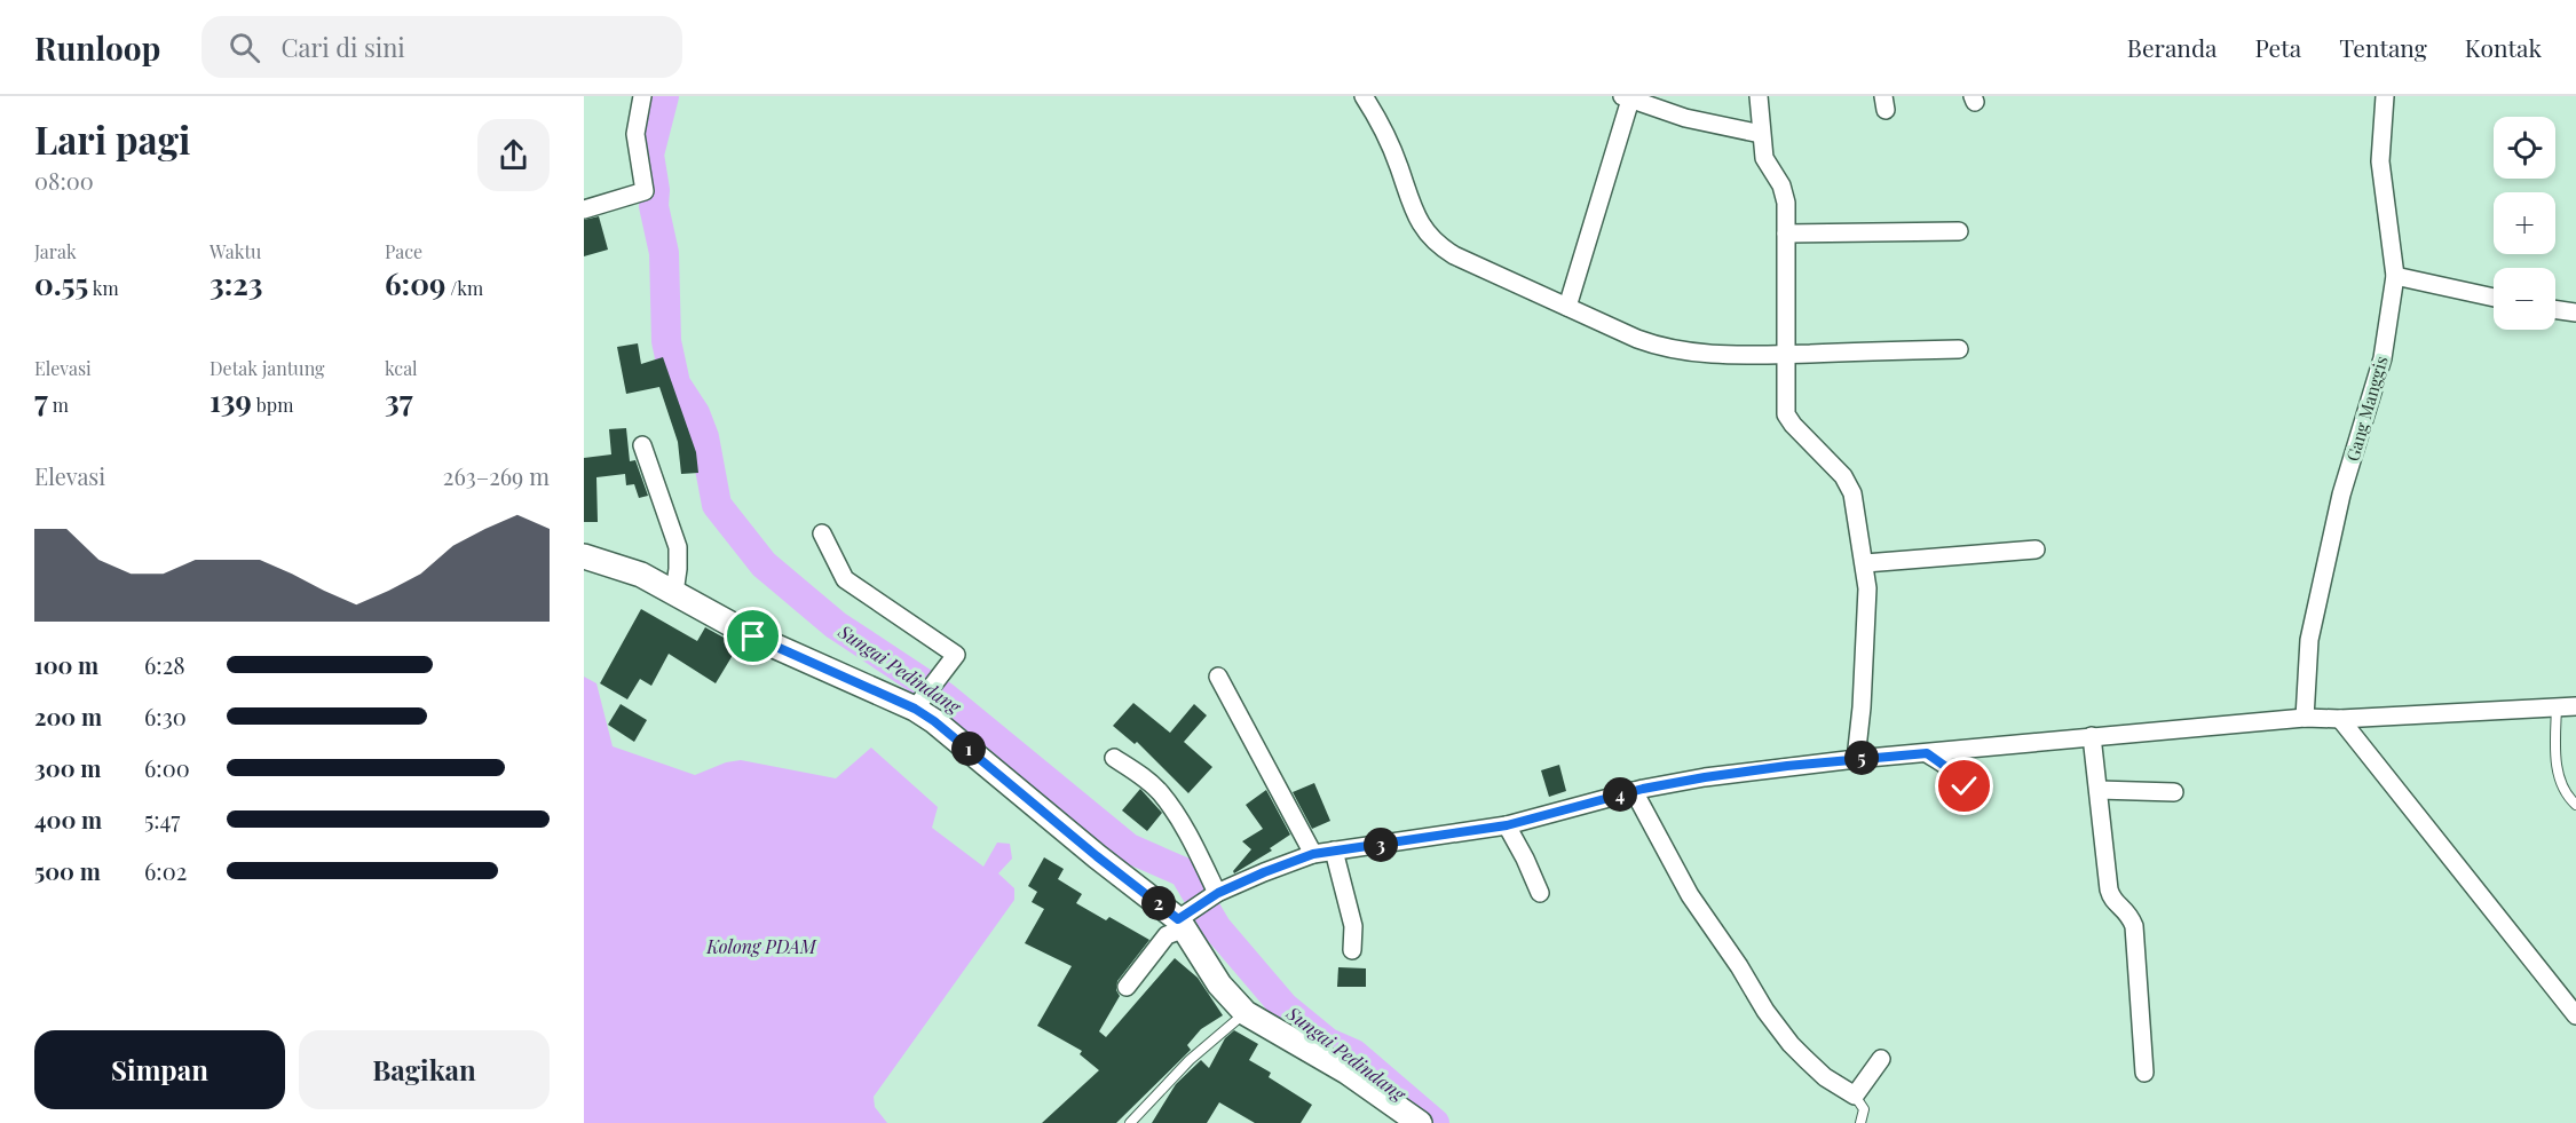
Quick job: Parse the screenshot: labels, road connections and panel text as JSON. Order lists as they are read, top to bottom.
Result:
{
  "streets": {
    "street": ["Gang Manggis"]
  },
  "water": ["Sungai Pedindang", "Kolong PDAM"],
  "page": {
    "header": "Runloop",
    "search": "Cari di sini",
    "nav": [
      "Beranda",
      "Peta",
      "Tentang",
      "Kontak"
    ],
    "heading": ["Lari pagi", "08:00"],
    "map_buttons": ["+", "−"],
    "stats": [
      ["Jarak", "0.55 km"],
      ["Waktu", "3:23"],
      ["Pace", "6:09 /km"],
      ["Elevasi", "7 m"],
      ["Detak jantung", "139 bpm"],
      ["kcal", "37"]
    ],
    "chart": ["Elevasi", "263–269 m"],
    "list": [
      {
        "name": "100 m",
        "note": "6:28"
      },
      {
        "name": "200 m",
        "note": "6:30"
      },
      {
        "name": "300 m",
        "note": "6:00"
      },
      {
        "name": "400 m",
        "note": "5:47"
      },
      {
        "name": "500 m",
        "note": "6:02"
      }
    ],
    "pins": [
      "1",
      "5",
      "4",
      "3",
      "2"
    ],
    "buttons": ["Simpan", "Bagikan"]
  }
}
